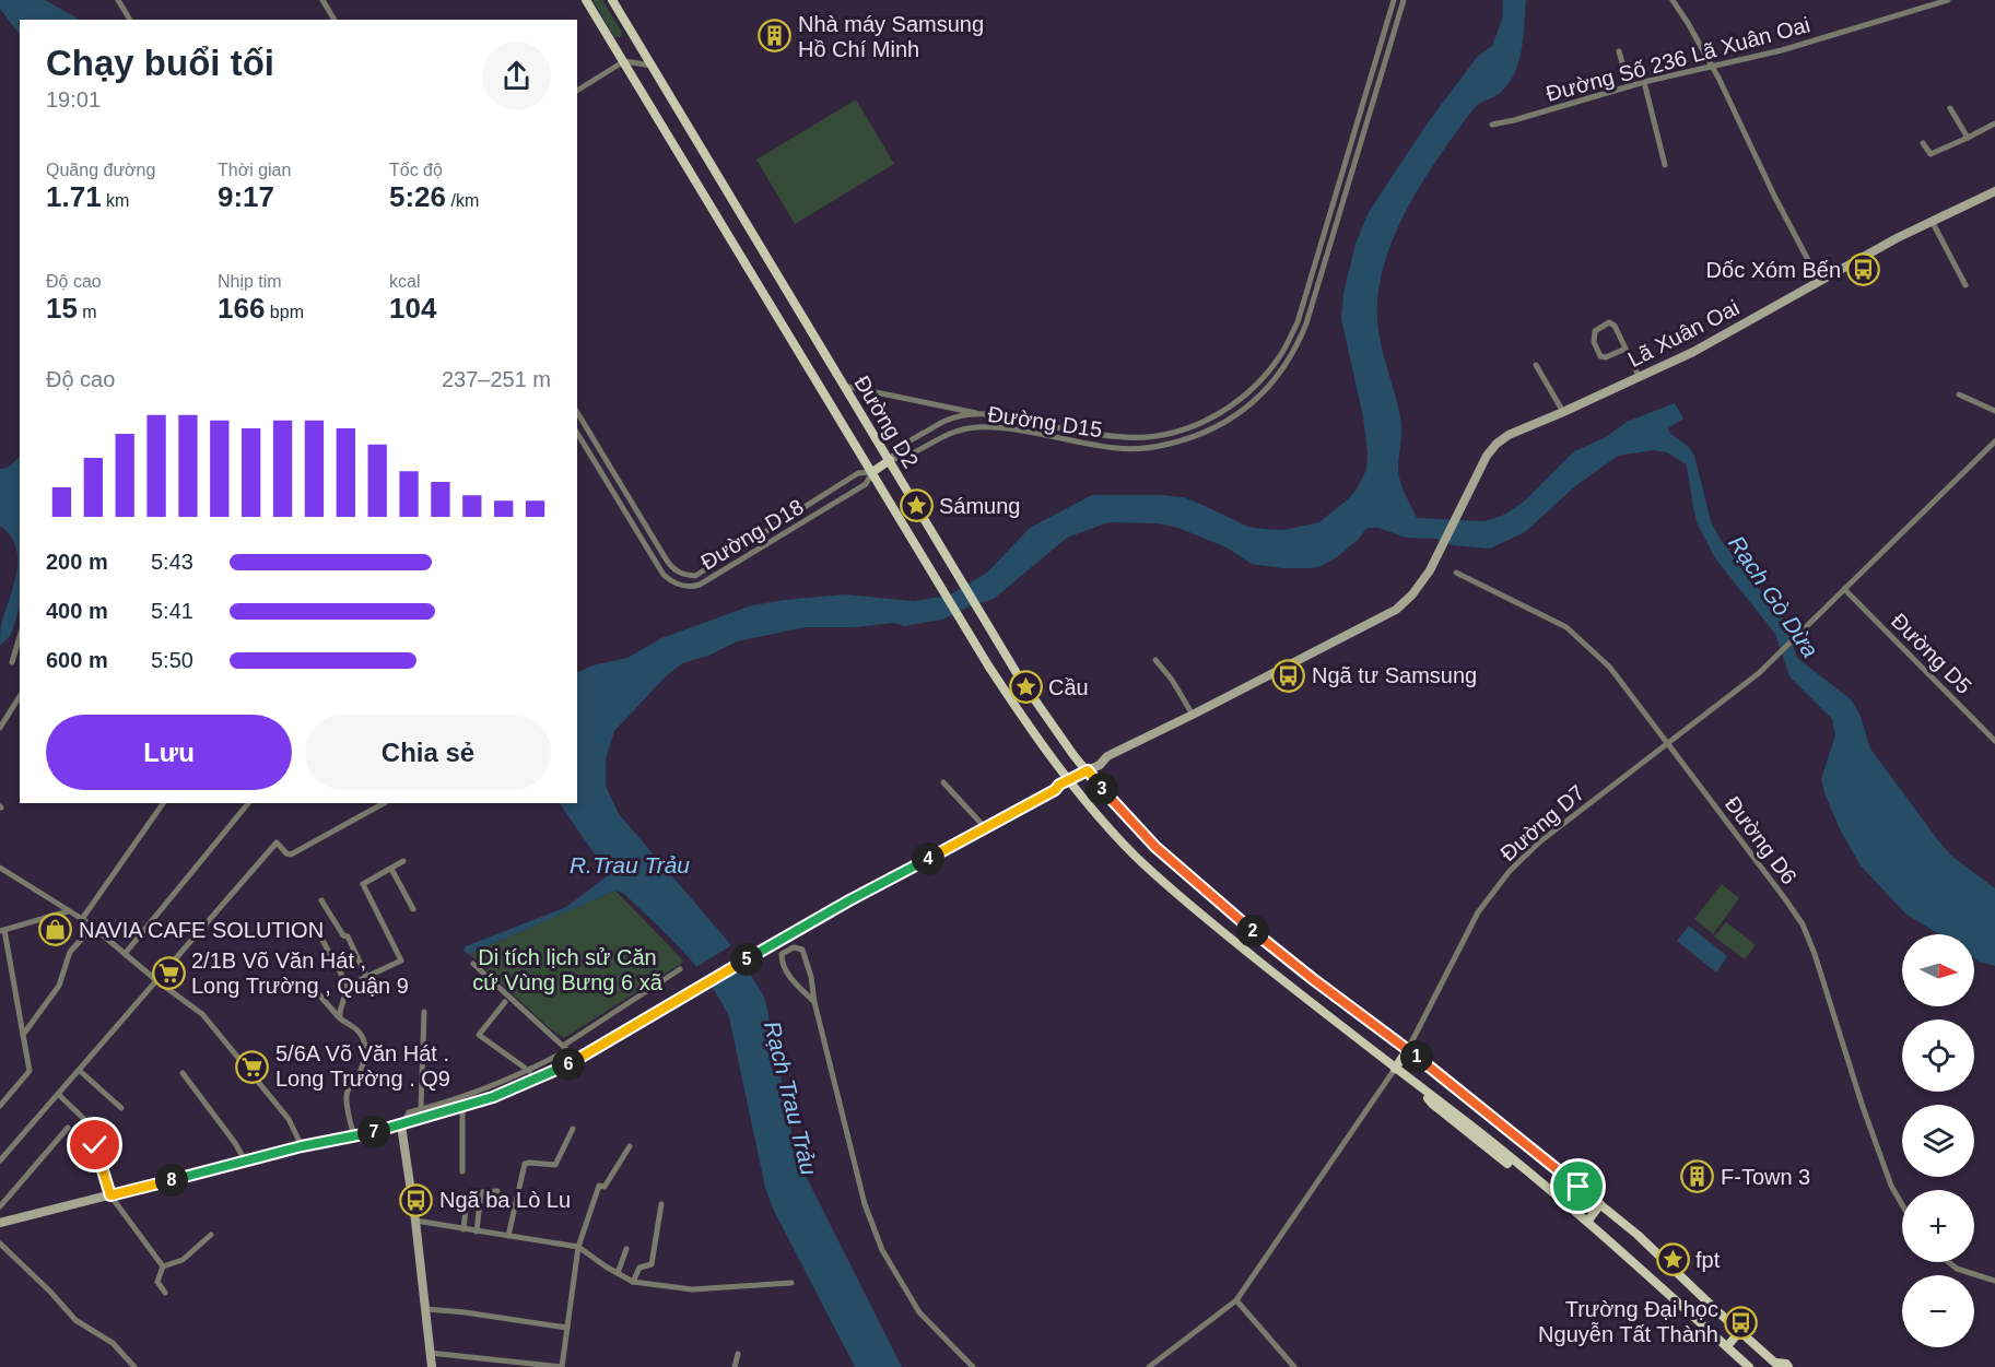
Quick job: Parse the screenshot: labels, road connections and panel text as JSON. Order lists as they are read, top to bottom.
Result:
{
  "streets": {
    "main road": ["Lã Xuân Oai", "Đường D2"],
    "street": [
      "Đường Số 236 Lã Xuân Oai",
      "Đường D15",
      "Đường D18",
      "Đường D5",
      "Đường D7",
      "Đường D6"
    ]
  },
  "crossings": [
    ["Lã Xuân Oai", "Đường D2"],
    ["Đường D2", "Đường D15"],
    ["Đường D2", "Đường D18"],
    ["Đường D2", "Đường D7"],
    ["Đường D5", "Đường D7"],
    ["Đường D7", "Đường D6"]
  ],
  "water": ["Rạch Gò Dừa", "R.Trau Trảu", "Rạch Trau Trảu"],
  "parks": ["Di tích lịch sử Căn cứ Vùng Bưng 6 xã"],
  "places": {
    "building": ["Nhà máy Samsung Hồ Chí Minh", "F-Town 3"],
    "bus stop": [
      "Dốc Xóm Bến",
      "Ngã tư Samsung",
      "Ngã ba Lò Lu",
      "Trường Đại học Nguyễn Tất Thành"
    ],
    "place": ["Sámung", "Cầu", "fpt"],
    "shop": ["NAVIA CAFE SOLUTION"],
    "supermarket": ["2/1B Võ Văn Hát , Long Trường , Quận 9", "5/6A Võ Văn Hát . Long Trường . Q9"]
  },
  "north": "right",
  "page": {
    "heading": ["Chạy buổi tối", "19:01"],
    "stats": [
      ["Quãng đường", "1.71 km"],
      ["Thời gian", "9:17"],
      ["Tốc độ", "5:26 /km"],
      ["Độ cao", "15 m"],
      ["Nhịp tim", "166 bpm"],
      ["kcal", "104"]
    ],
    "chart": ["Độ cao", "237–251 m"],
    "list": [
      {
        "name": "200 m",
        "note": "5:43"
      },
      {
        "name": "400 m",
        "note": "5:41"
      },
      {
        "name": "600 m",
        "note": "5:50"
      }
    ],
    "buttons": ["Lưu", "Chia sẻ"],
    "pins": [
      "3",
      "4",
      "2",
      "5",
      "1",
      "6",
      "7",
      "8"
    ],
    "map_buttons": ["+", "−"]
  }
}
